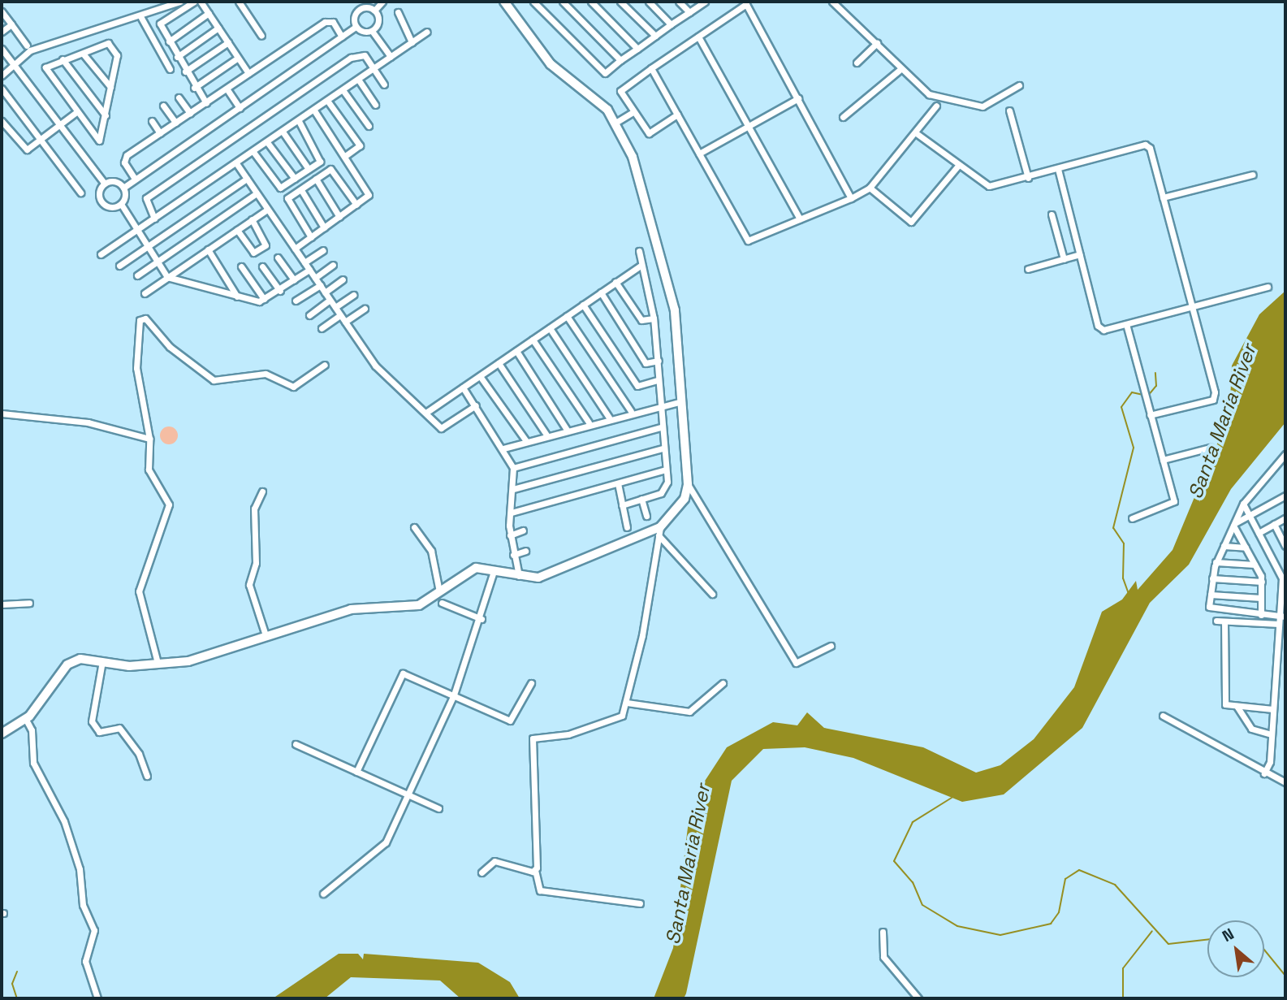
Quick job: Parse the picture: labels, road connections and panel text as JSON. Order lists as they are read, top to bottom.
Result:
{
  "water": ["Santa Maria River"],
  "north": "top left"
}
